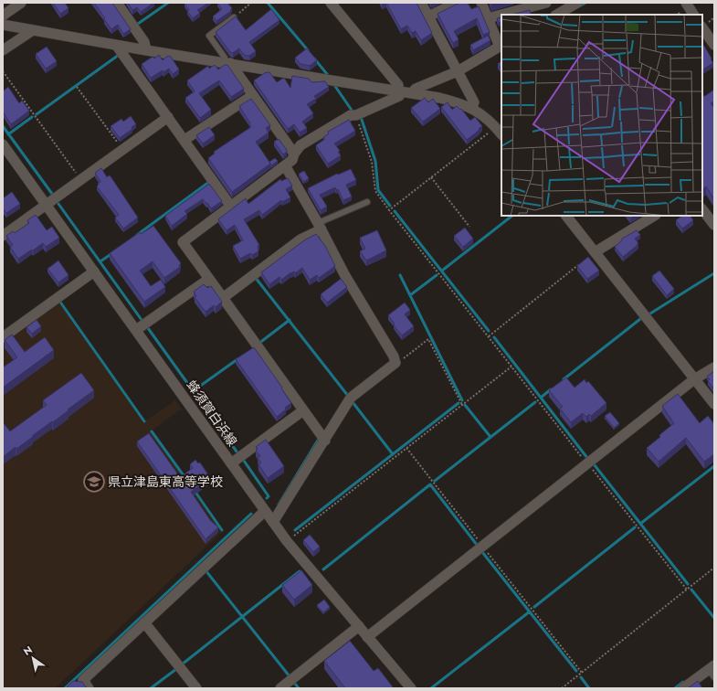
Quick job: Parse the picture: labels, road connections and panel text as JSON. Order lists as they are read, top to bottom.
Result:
{
  "streets": {
    "street": ["蜂須賀白浜線"]
  },
  "places": {
    "school or university": ["県立津島東高等学校"]
  },
  "north": "top left"
}
